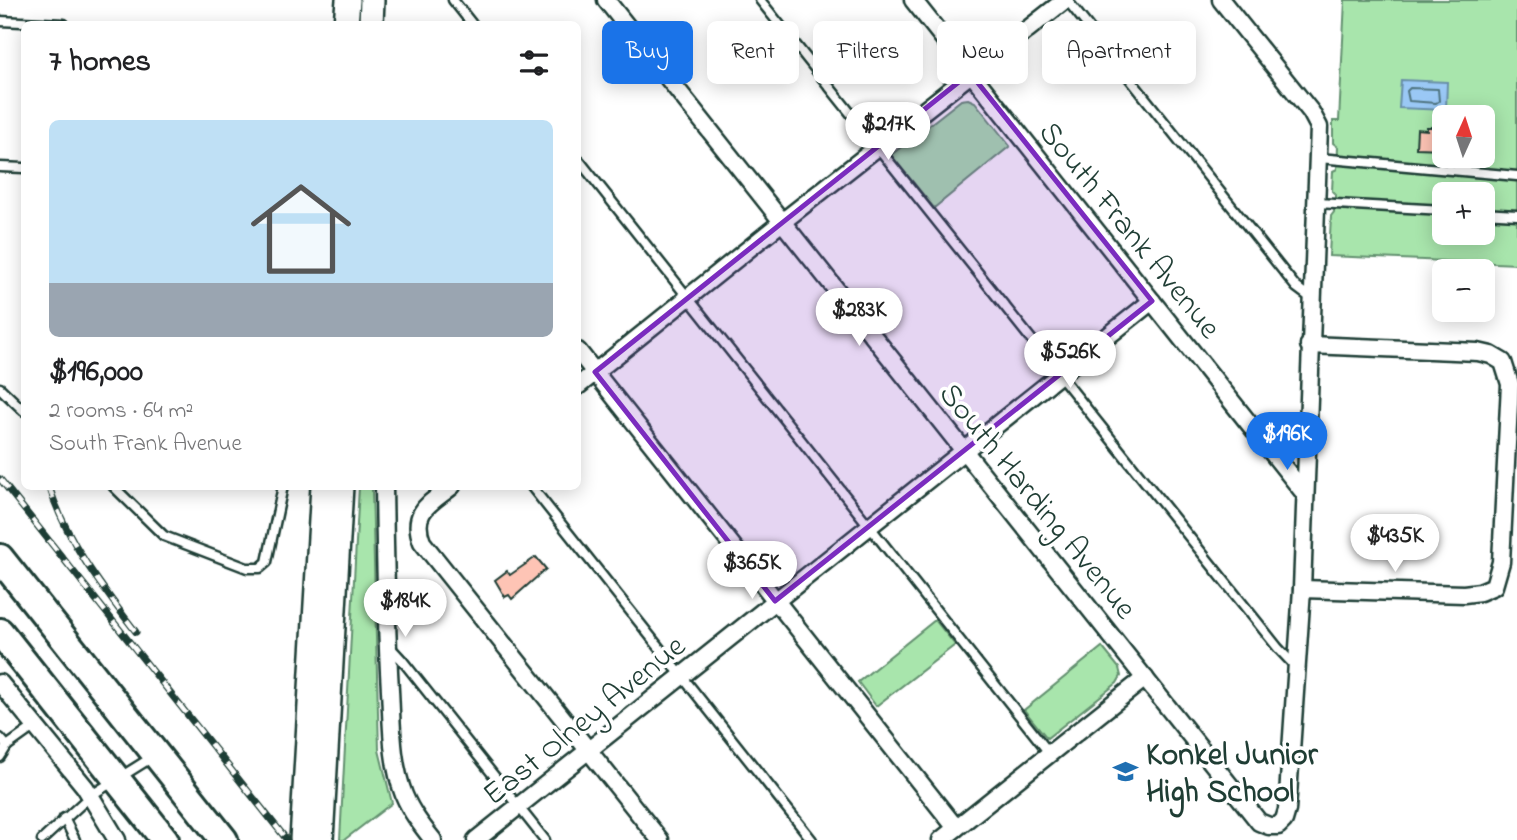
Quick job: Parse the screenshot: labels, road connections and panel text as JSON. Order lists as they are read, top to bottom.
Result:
{
  "streets": {
    "street": ["South Frank Avenue", "South Harding Avenue", "East Olney Avenue"]
  },
  "crossings": [
    ["South Frank Avenue", "East Olney Avenue"],
    ["South Harding Avenue", "East Olney Avenue"]
  ],
  "places": {
    "school or university": ["Konkel Junior High School"]
  },
  "north": "top",
  "page": {
    "chip": [
      "Buy",
      "Rent",
      "Filters",
      "New",
      "Apartment"
    ],
    "heading": "7 homes",
    "price": [
      "$217K",
      "$283K",
      "$526K",
      "$196K",
      "$435K",
      "$365K",
      "$184K"
    ],
    "map_buttons": ["+", "−"],
    "list": [
      {
        "name": "$196,000",
        "note": "2 rooms · 64 m² · South Frank Avenue"
      }
    ]
  }
}
